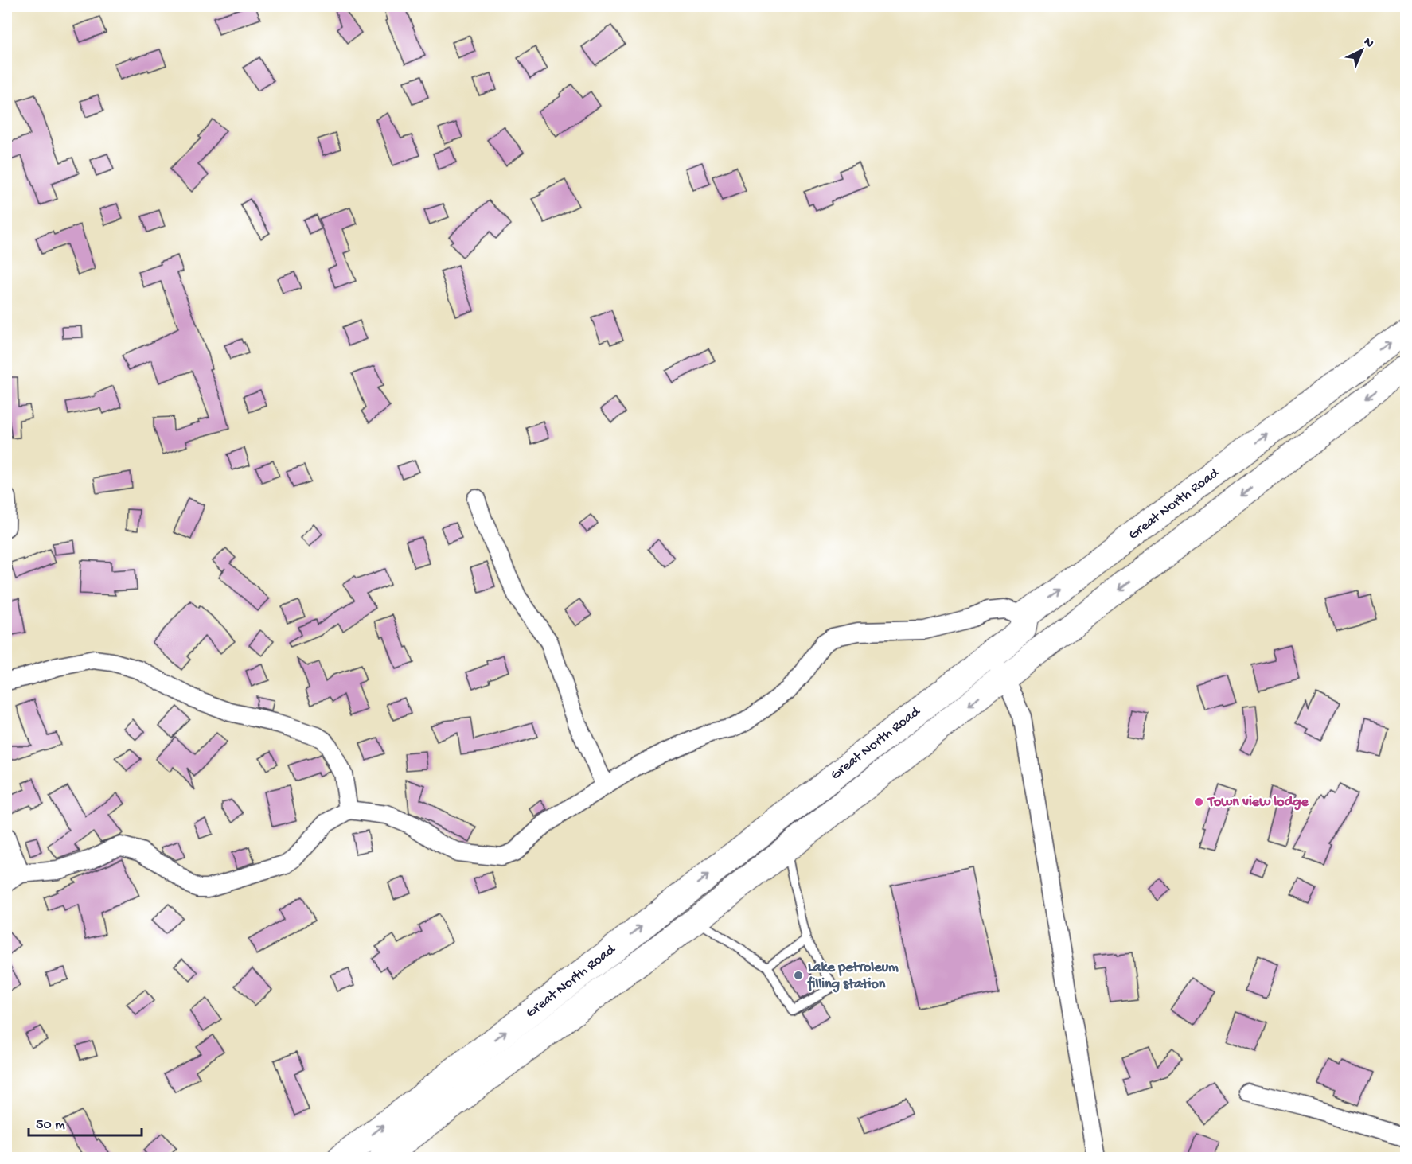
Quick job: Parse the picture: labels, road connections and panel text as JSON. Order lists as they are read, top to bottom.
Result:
{
  "streets": {
    "highway": ["Great North Road"]
  },
  "places": ["Town view lodge", "Lake petroleum filling station"],
  "scale_bar": "50 m",
  "north": "top right"
}
